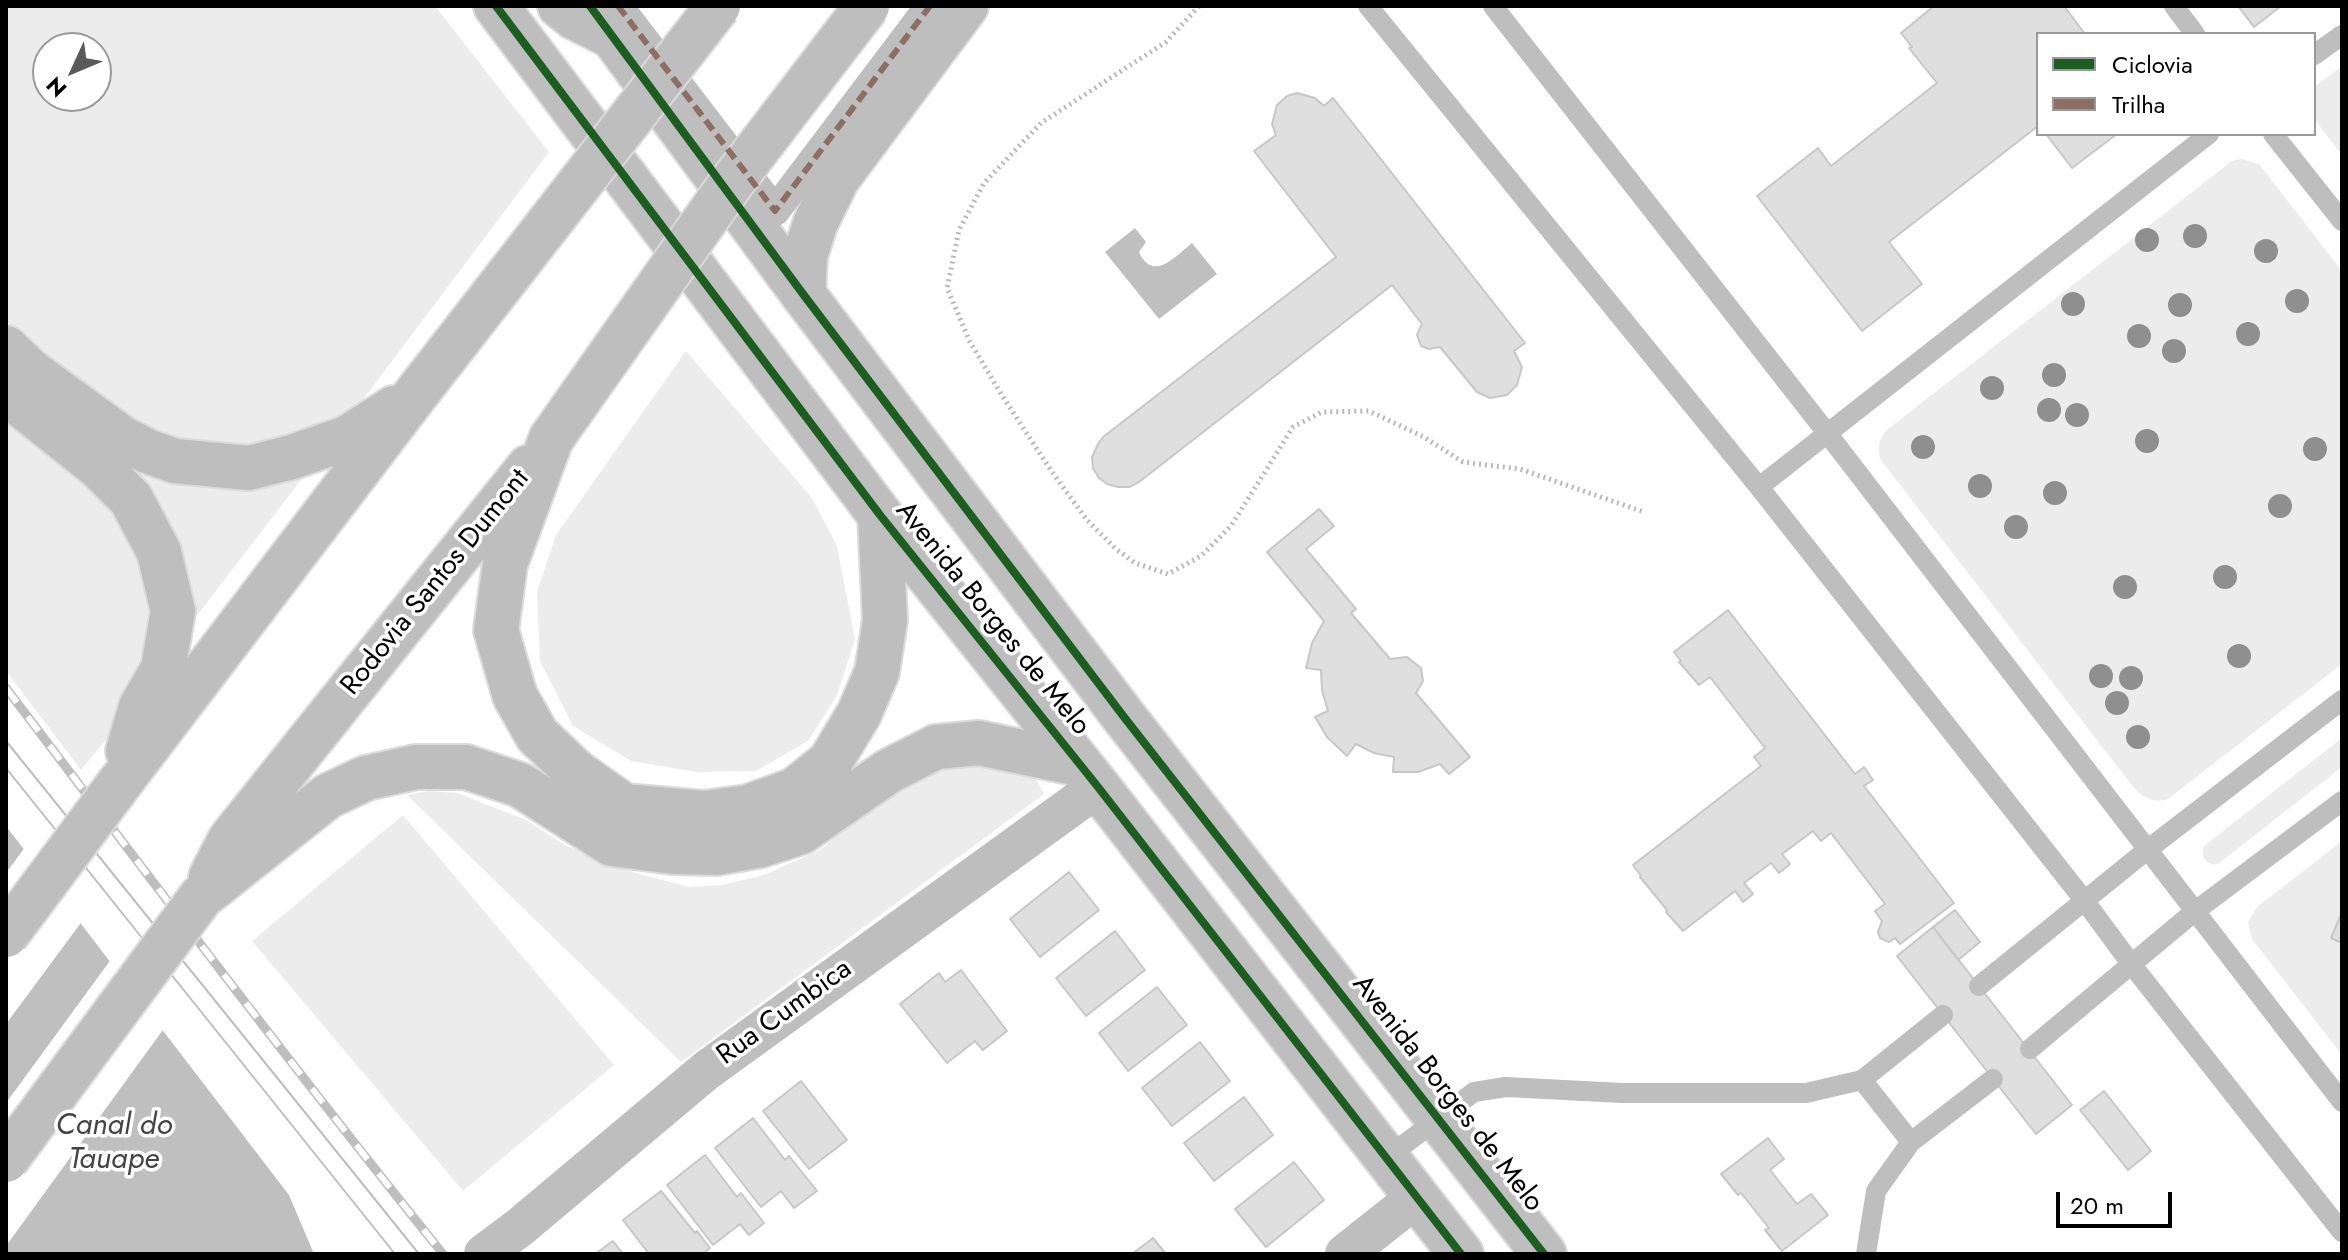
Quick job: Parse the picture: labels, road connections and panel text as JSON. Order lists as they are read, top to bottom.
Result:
{
  "streets": {
    "main road": ["Rodovia Santos Dumont", "Avenida Borges de Melo"],
    "street": ["Rua Cumbica"]
  },
  "crossings": [
    ["Avenida Borges de Melo", "Rua Cumbica"]
  ],
  "water": ["Canal do Tauape"],
  "legend": ["Ciclovia", "Trilha"],
  "scale_bar": "20 m",
  "north": "bottom left"
}
